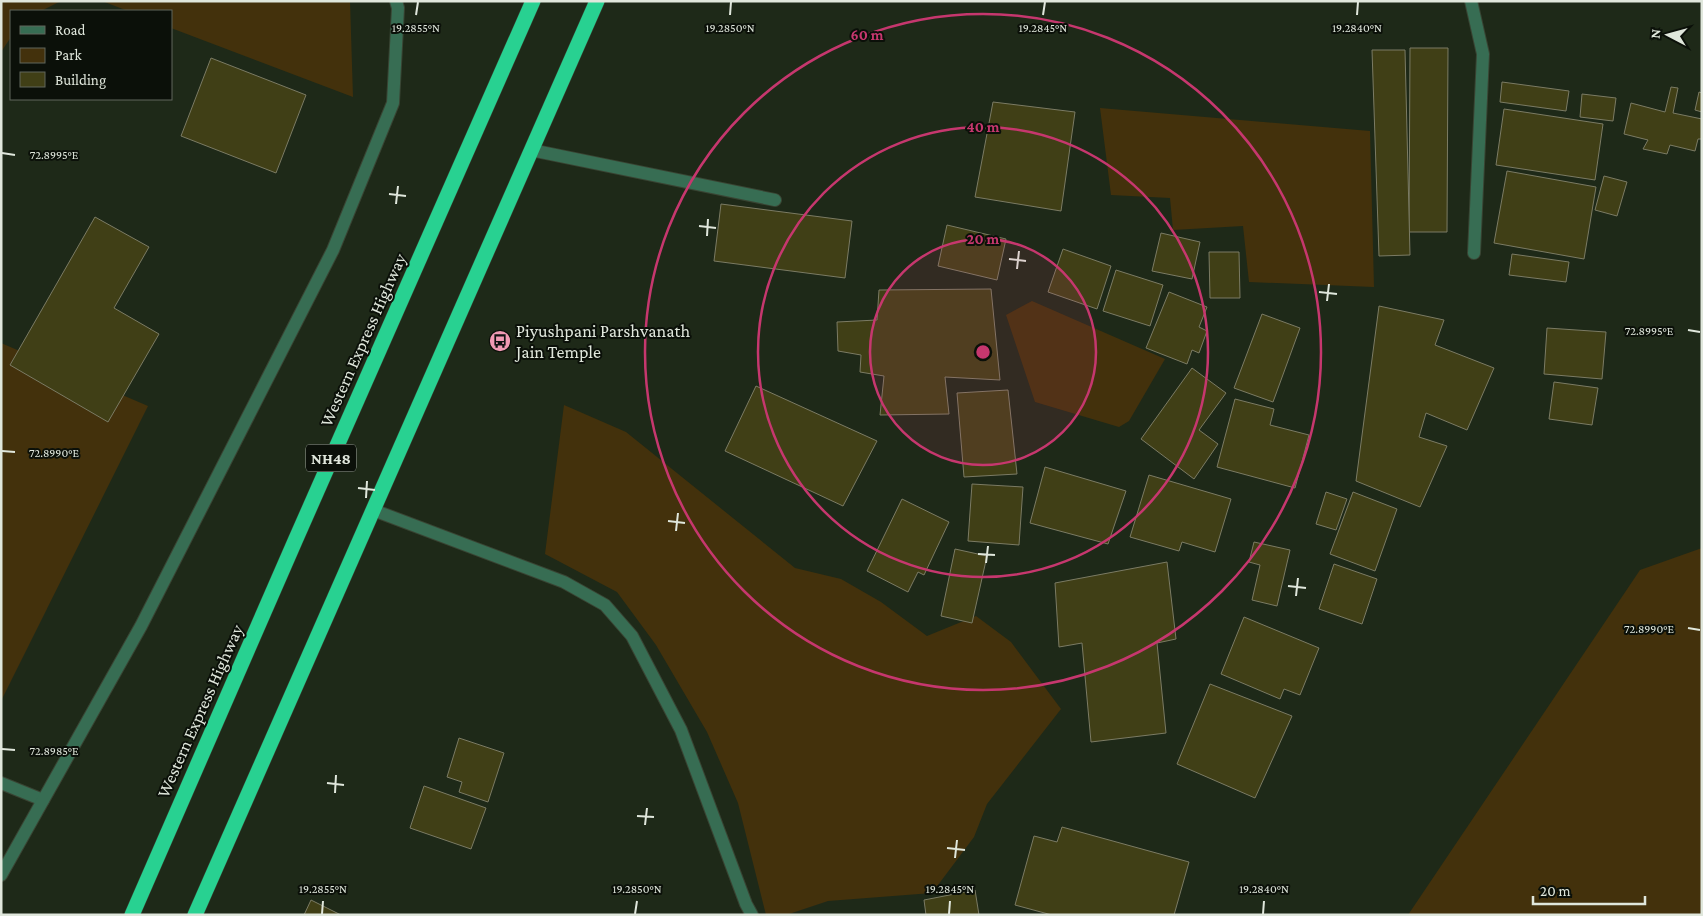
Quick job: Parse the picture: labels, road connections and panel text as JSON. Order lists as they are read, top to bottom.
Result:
{
  "streets": {
    "highway": ["Western Express Highway", "NH48"]
  },
  "places": {
    "bus stop": ["Piyushpani Parshvanath Jain Temple"]
  },
  "legend": ["Road", "Park", "Building"],
  "scale_bar": "20 m",
  "north": "left",
  "coordinates": [
    "19.2855°N",
    "19.2850°N",
    "19.2845°N",
    "19.2840°N",
    "72.8995°E",
    "72.8990°E",
    "72.8985°E"
  ],
  "rings": ["60 m", "40 m", "20 m"]
}
